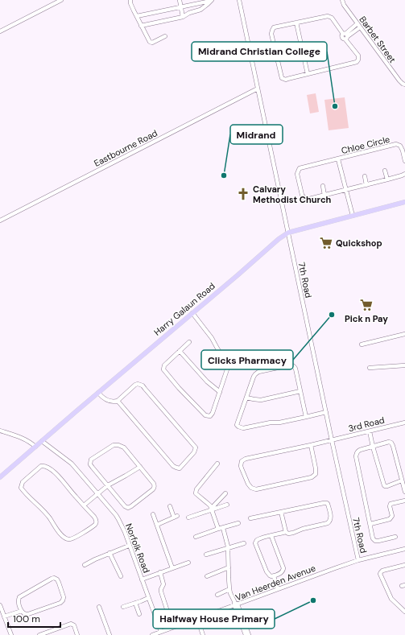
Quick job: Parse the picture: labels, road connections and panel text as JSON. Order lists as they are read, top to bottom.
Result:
{
  "streets": {
    "main road": ["Harry Galaun Road"],
    "street": [
      "Barbet Street",
      "Chloe Circle",
      "Eastbourne Road",
      "7th Road",
      "3rd Road",
      "Norfolk Road",
      "Van Heerden Avenue"
    ]
  },
  "crossings": [
    ["Eastbourne Road", "7th Road"],
    ["7th Road", "Harry Galaun Road"],
    ["7th Road", "3rd Road"],
    ["7th Road", "Van Heerden Avenue"],
    ["Harry Galaun Road", "Norfolk Road"],
    ["Norfolk Road", "Van Heerden Avenue"]
  ],
  "places": {
    "other": [
      "Midrand Christian College",
      "Midrand",
      "Clicks Pharmacy",
      "Halfway House Primary"
    ],
    "church": ["Calvary Methodist Church"],
    "supermarket": ["Quickshop", "Pick n Pay"]
  },
  "scale_bar": "100 m"
}
